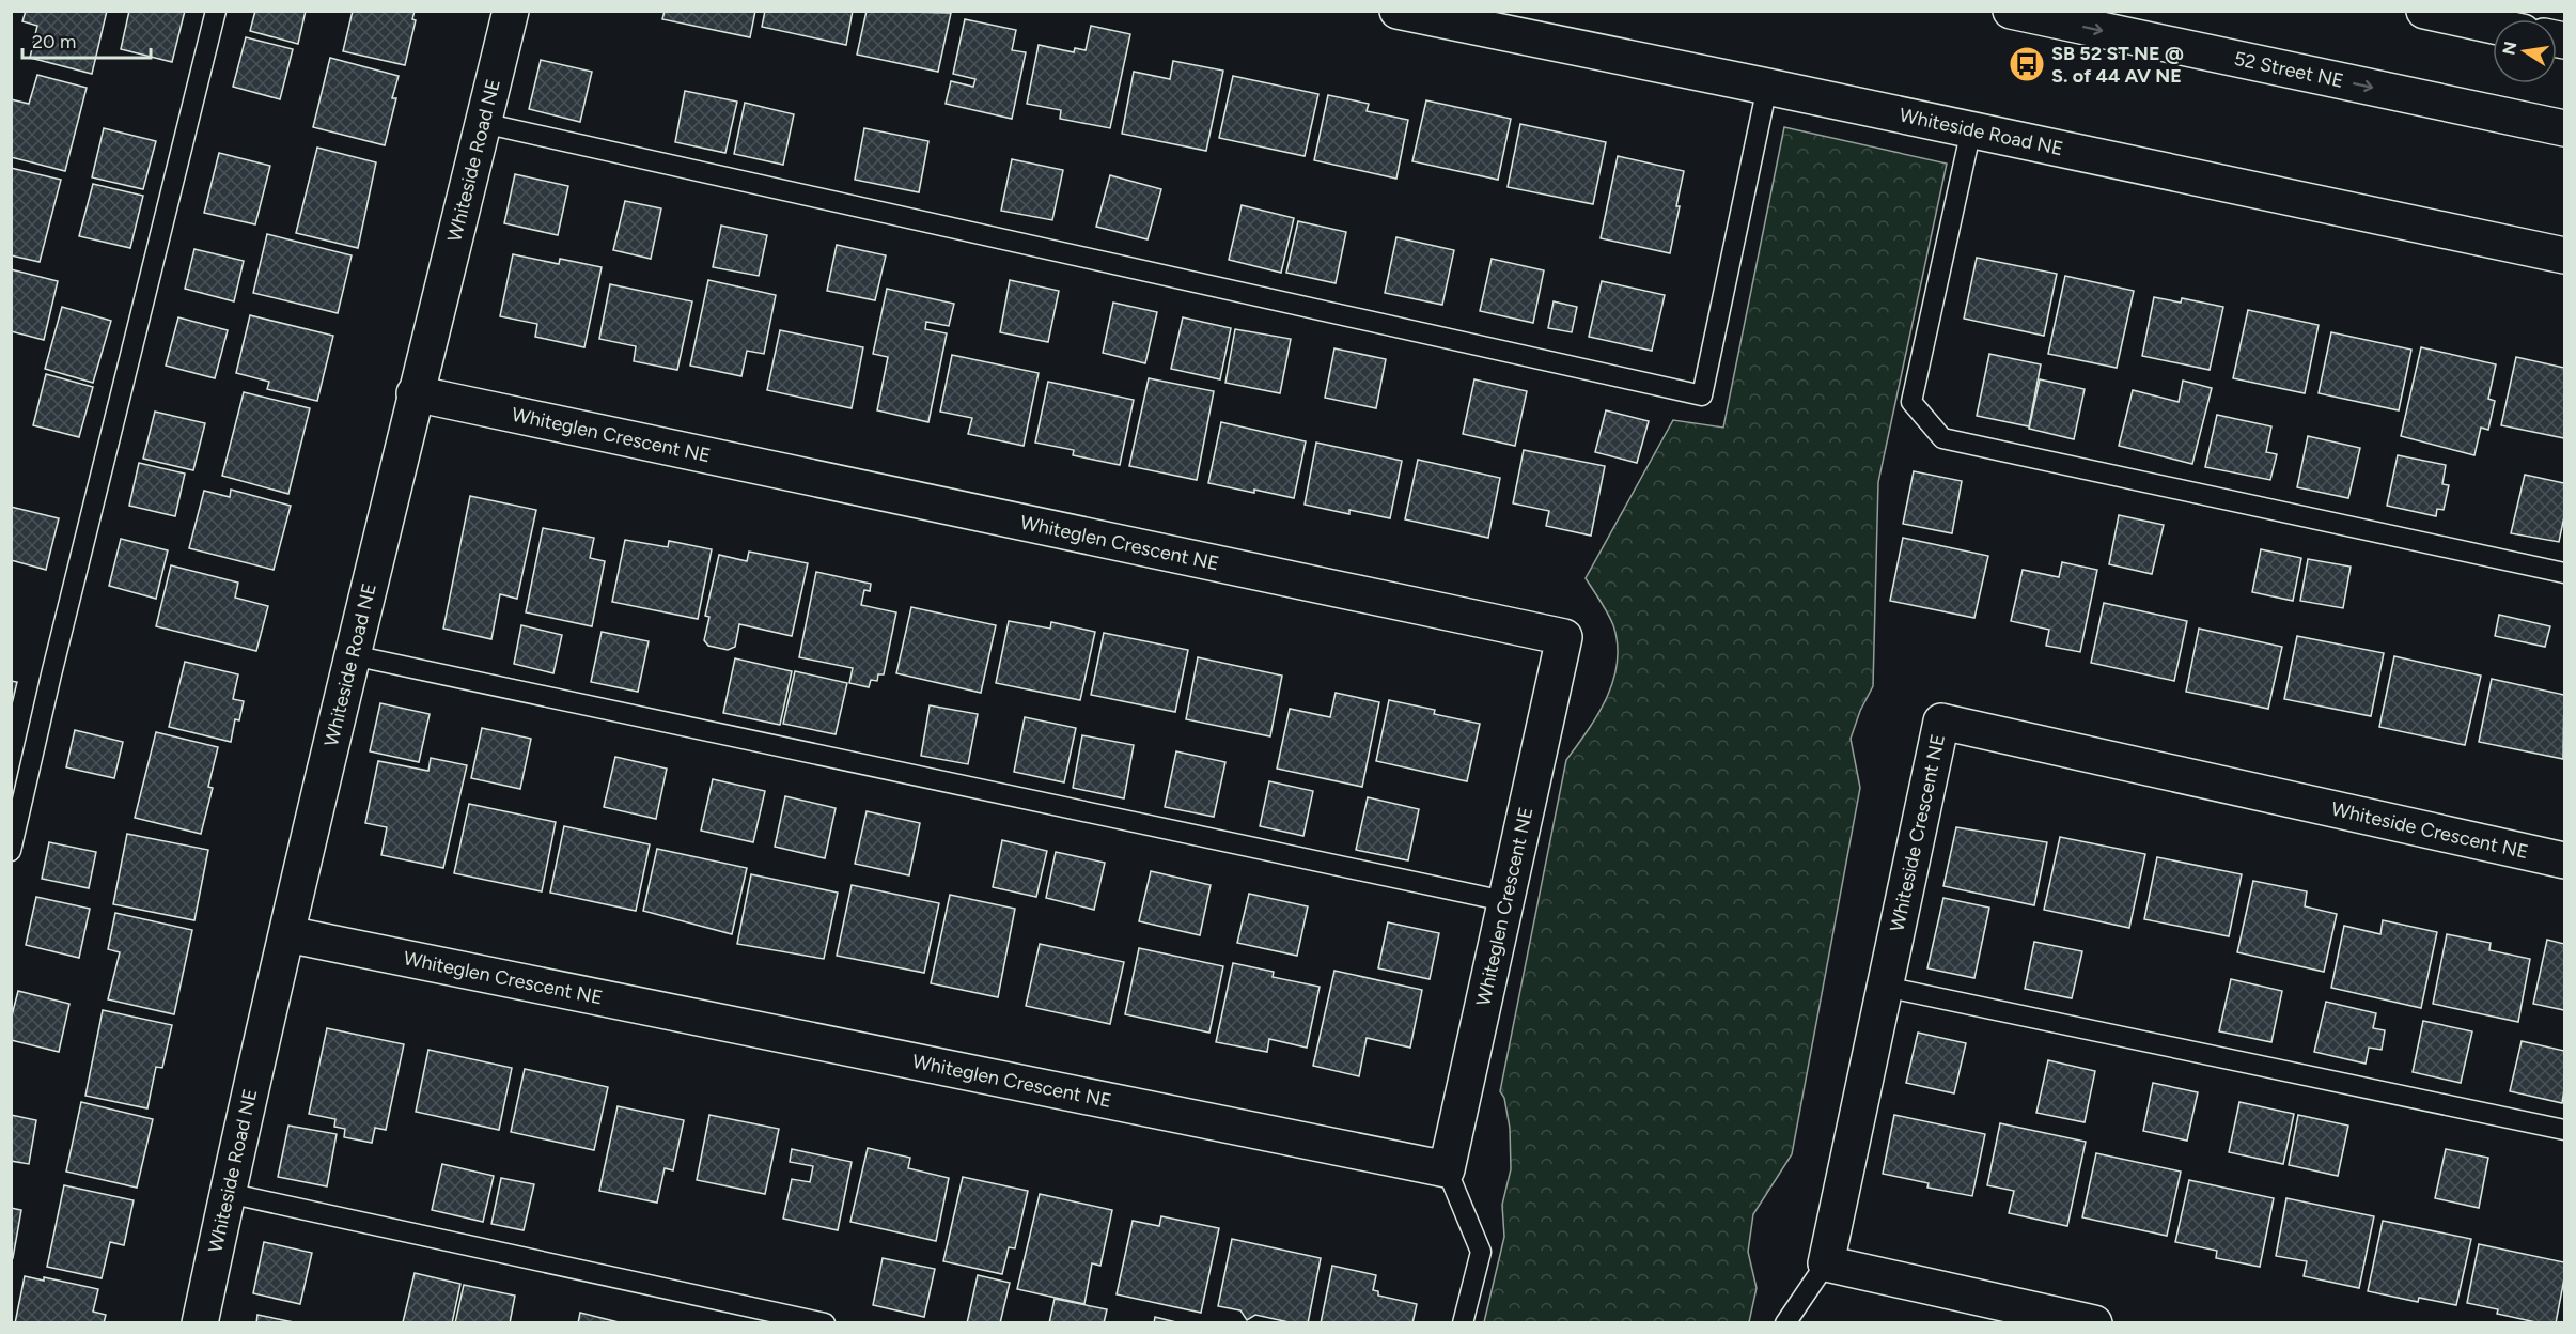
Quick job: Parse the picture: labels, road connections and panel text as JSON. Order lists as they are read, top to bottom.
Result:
{
  "streets": {
    "street": [
      "52 Street NE",
      "Whiteside Road NE",
      "Whiteglen Crescent NE",
      "Whiteside Crescent NE"
    ]
  },
  "crossings": [
    ["Whiteside Road NE", "Whiteglen Crescent NE"]
  ],
  "one_way": ["52 Street NE"],
  "places": {
    "bus stop": ["SB 52 ST NE @ S. of 44 AV NE"]
  },
  "scale_bar": "20 m",
  "north": "left"
}
